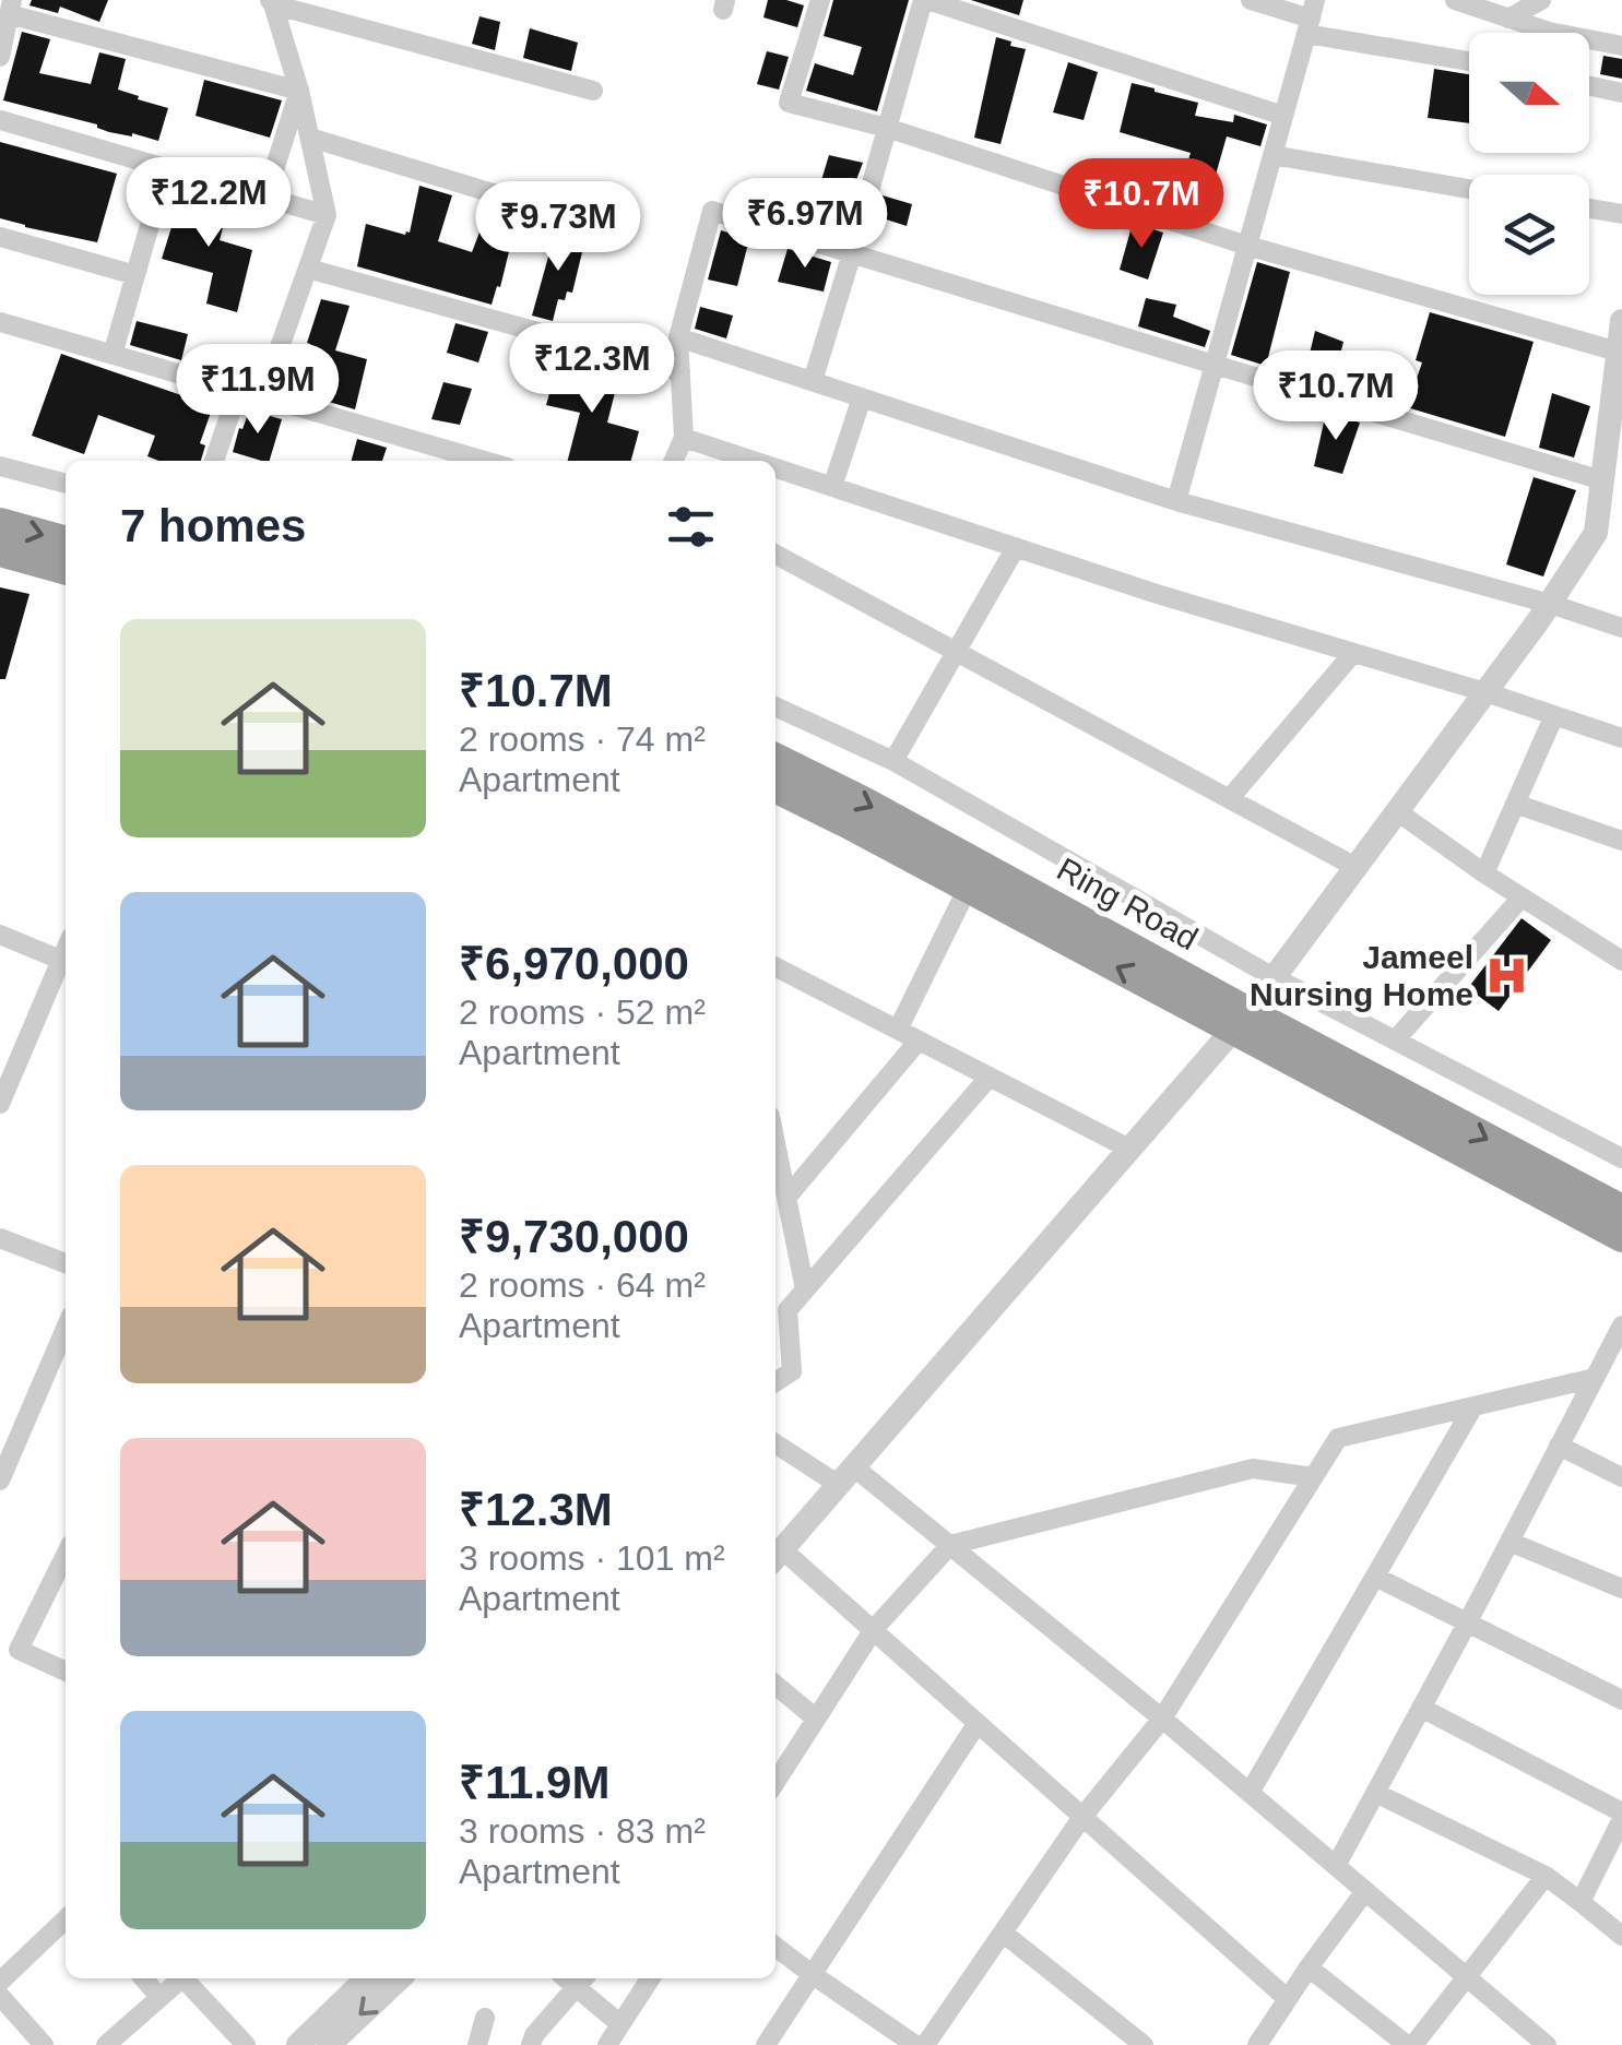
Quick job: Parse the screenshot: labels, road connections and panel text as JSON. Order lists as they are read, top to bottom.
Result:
{
  "streets": {
    "highway": ["Ring Road"]
  },
  "places": {
    "hospital": ["Jameel Nursing Home"]
  },
  "north": "right",
  "page": {
    "price": [
      "₹12.2M",
      "₹10.7M",
      "₹6.97M",
      "₹9.73M",
      "₹12.3M",
      "₹11.9M",
      "₹10.7M"
    ],
    "heading": "7 homes",
    "list": [
      {
        "name": "₹10.7M",
        "note": "2 rooms · 74 m² · Apartment"
      },
      {
        "name": "₹6,970,000",
        "note": "2 rooms · 52 m² · Apartment"
      },
      {
        "name": "₹9,730,000",
        "note": "2 rooms · 64 m² · Apartment"
      },
      {
        "name": "₹12.3M",
        "note": "3 rooms · 101 m² · Apartment"
      },
      {
        "name": "₹11.9M",
        "note": "3 rooms · 83 m² · Apartment"
      }
    ]
  }
}
